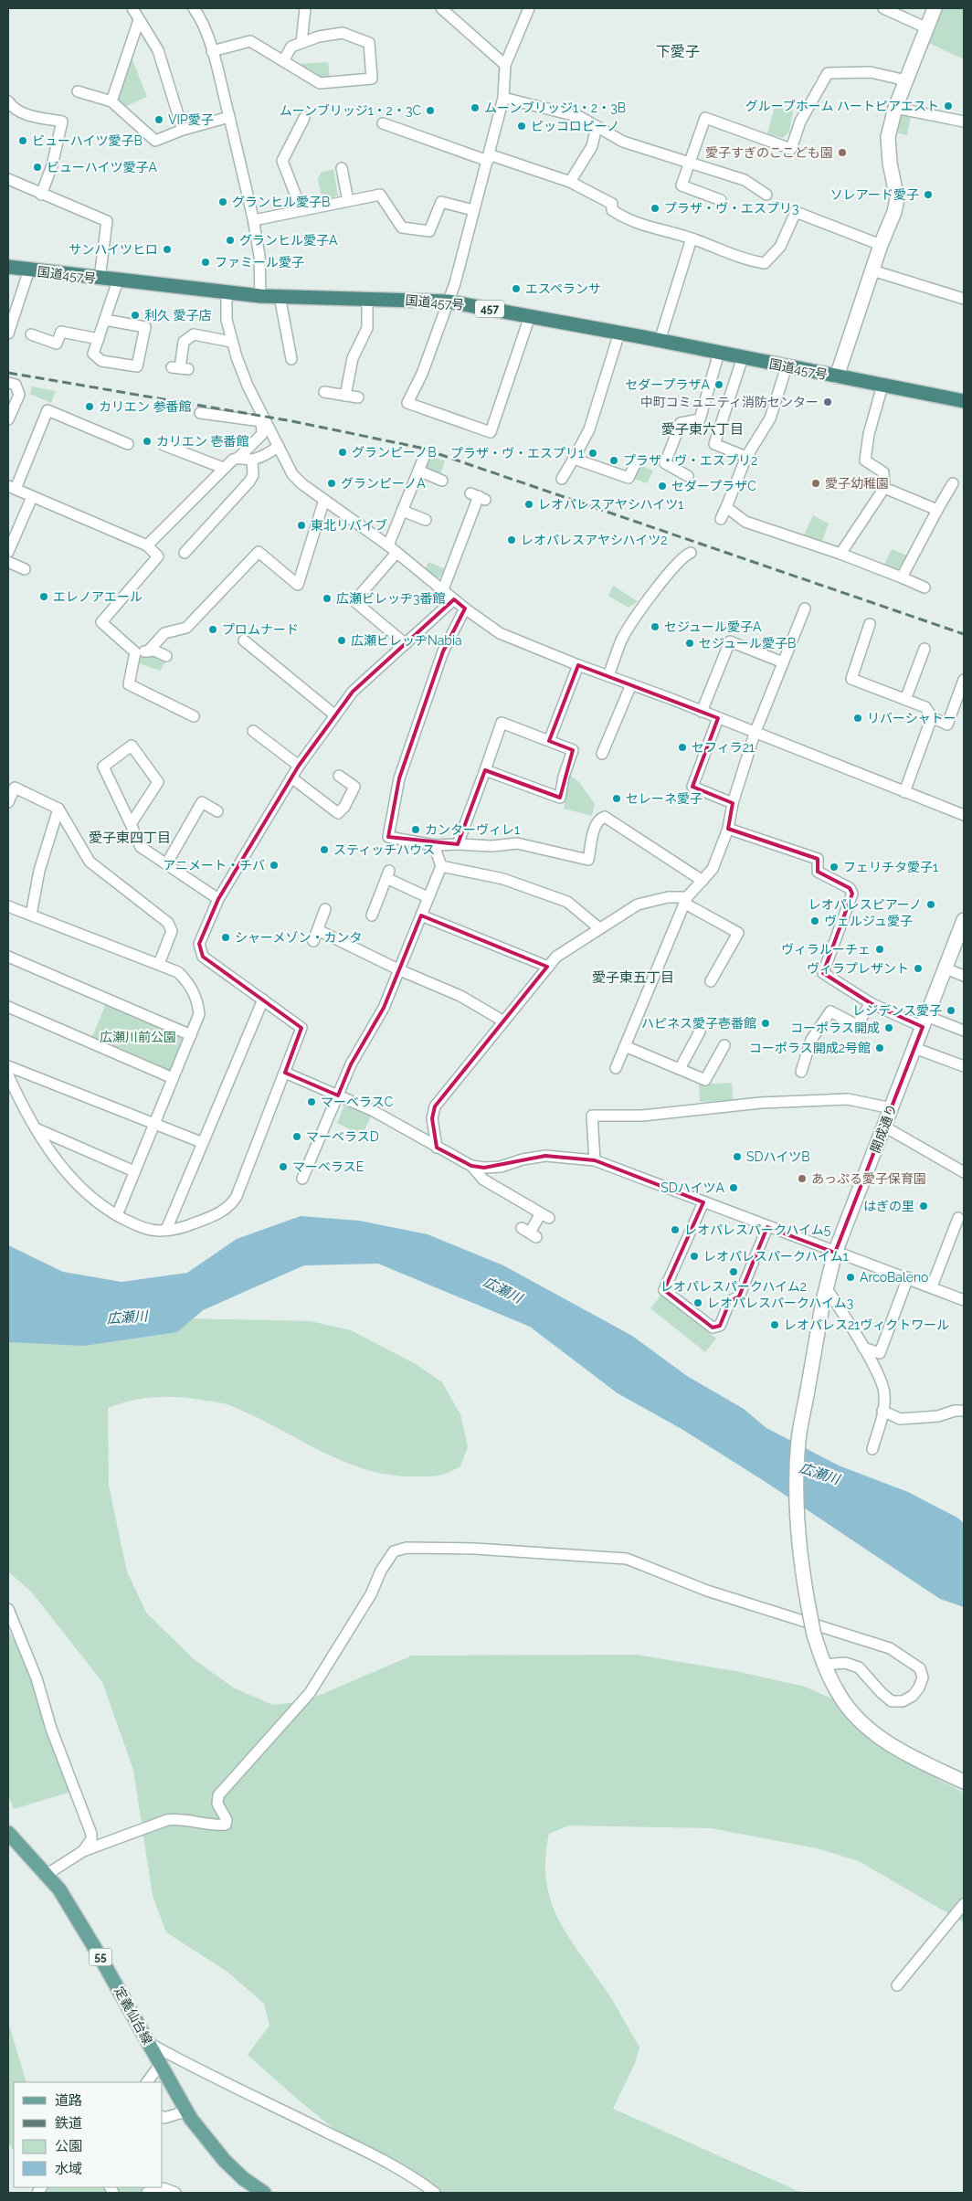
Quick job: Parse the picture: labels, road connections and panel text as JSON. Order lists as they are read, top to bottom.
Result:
{
  "streets": {
    "highway": ["国道457号", "457"],
    "main road": ["55", "定義仙台線"],
    "street": ["開成通り"]
  },
  "districts": [
    "下愛子",
    "愛子東六丁目",
    "愛子東四丁目",
    "愛子東五丁目"
  ],
  "water": ["広瀬川"],
  "parks": ["広瀬川前公園"],
  "places": [
    "グループホーム ハートピアエスト",
    "ムーンブリッジ1・2・3B",
    "ムーンブリッジ1・2・3C",
    "VIP愛子",
    "ピッコロピーノ",
    "ビューハイツ愛子B",
    "愛子すぎのここども園",
    "ビューハイツ愛子A",
    "ソレアード愛子",
    "グランヒル愛子B",
    "プラザ・ヴ・エスプリ3",
    "グランヒル愛子A",
    "サンハイツヒロ",
    "ファミール愛子",
    "エスペランサ",
    "利久 愛子店",
    "セダープラザA",
    "中町コミュニティ消防センター",
    "カリエン 参番館",
    "カリエン 壱番館",
    "グランピーノB",
    "プラザ・ヴ・エスプリ1",
    "プラザ・ヴ・エスプリ2",
    "グランピーノA",
    "愛子幼稚園",
    "セダープラザC",
    "レオパレスアヤシハイツ1",
    "東北リバイブ",
    "レオパレスアヤシハイツ2",
    "エレノアエール",
    "広瀬ビレッヂ3番館",
    "セジュール愛子A",
    "プロムナード",
    "広瀬ビレッヂNabia",
    "セジュール愛子B",
    "リバーシャトー",
    "セフィラ21",
    "セレーネ愛子",
    "カンターヴィレ1",
    "スティッチハウス",
    "アニメート・チバ",
    "フェリチタ愛子1",
    "レオパレスピアーノ",
    "ヴェルジュ愛子",
    "シャーメゾン・カンタ",
    "ヴィラルーチェ",
    "ヴィラプレザント",
    "レジデンス愛子",
    "ハピネス愛子壱番館",
    "コーポラス開成",
    "コーポラス開成2号館",
    "マーベラスC",
    "マーベラスD",
    "SDハイツB",
    "マーベラスE",
    "あっぷる愛子保育園",
    "SDハイツA",
    "はぎの里",
    "レオパレスパークハイム5",
    "レオパレスパークハイム1",
    "レオパレスパークハイム2",
    "ArcoBaleno",
    "レオパレスパークハイム3",
    "レオパレス21ヴィクトワール"
  ],
  "legend": [
    "道路",
    "鉄道",
    "公園",
    "水域"
  ]
}
